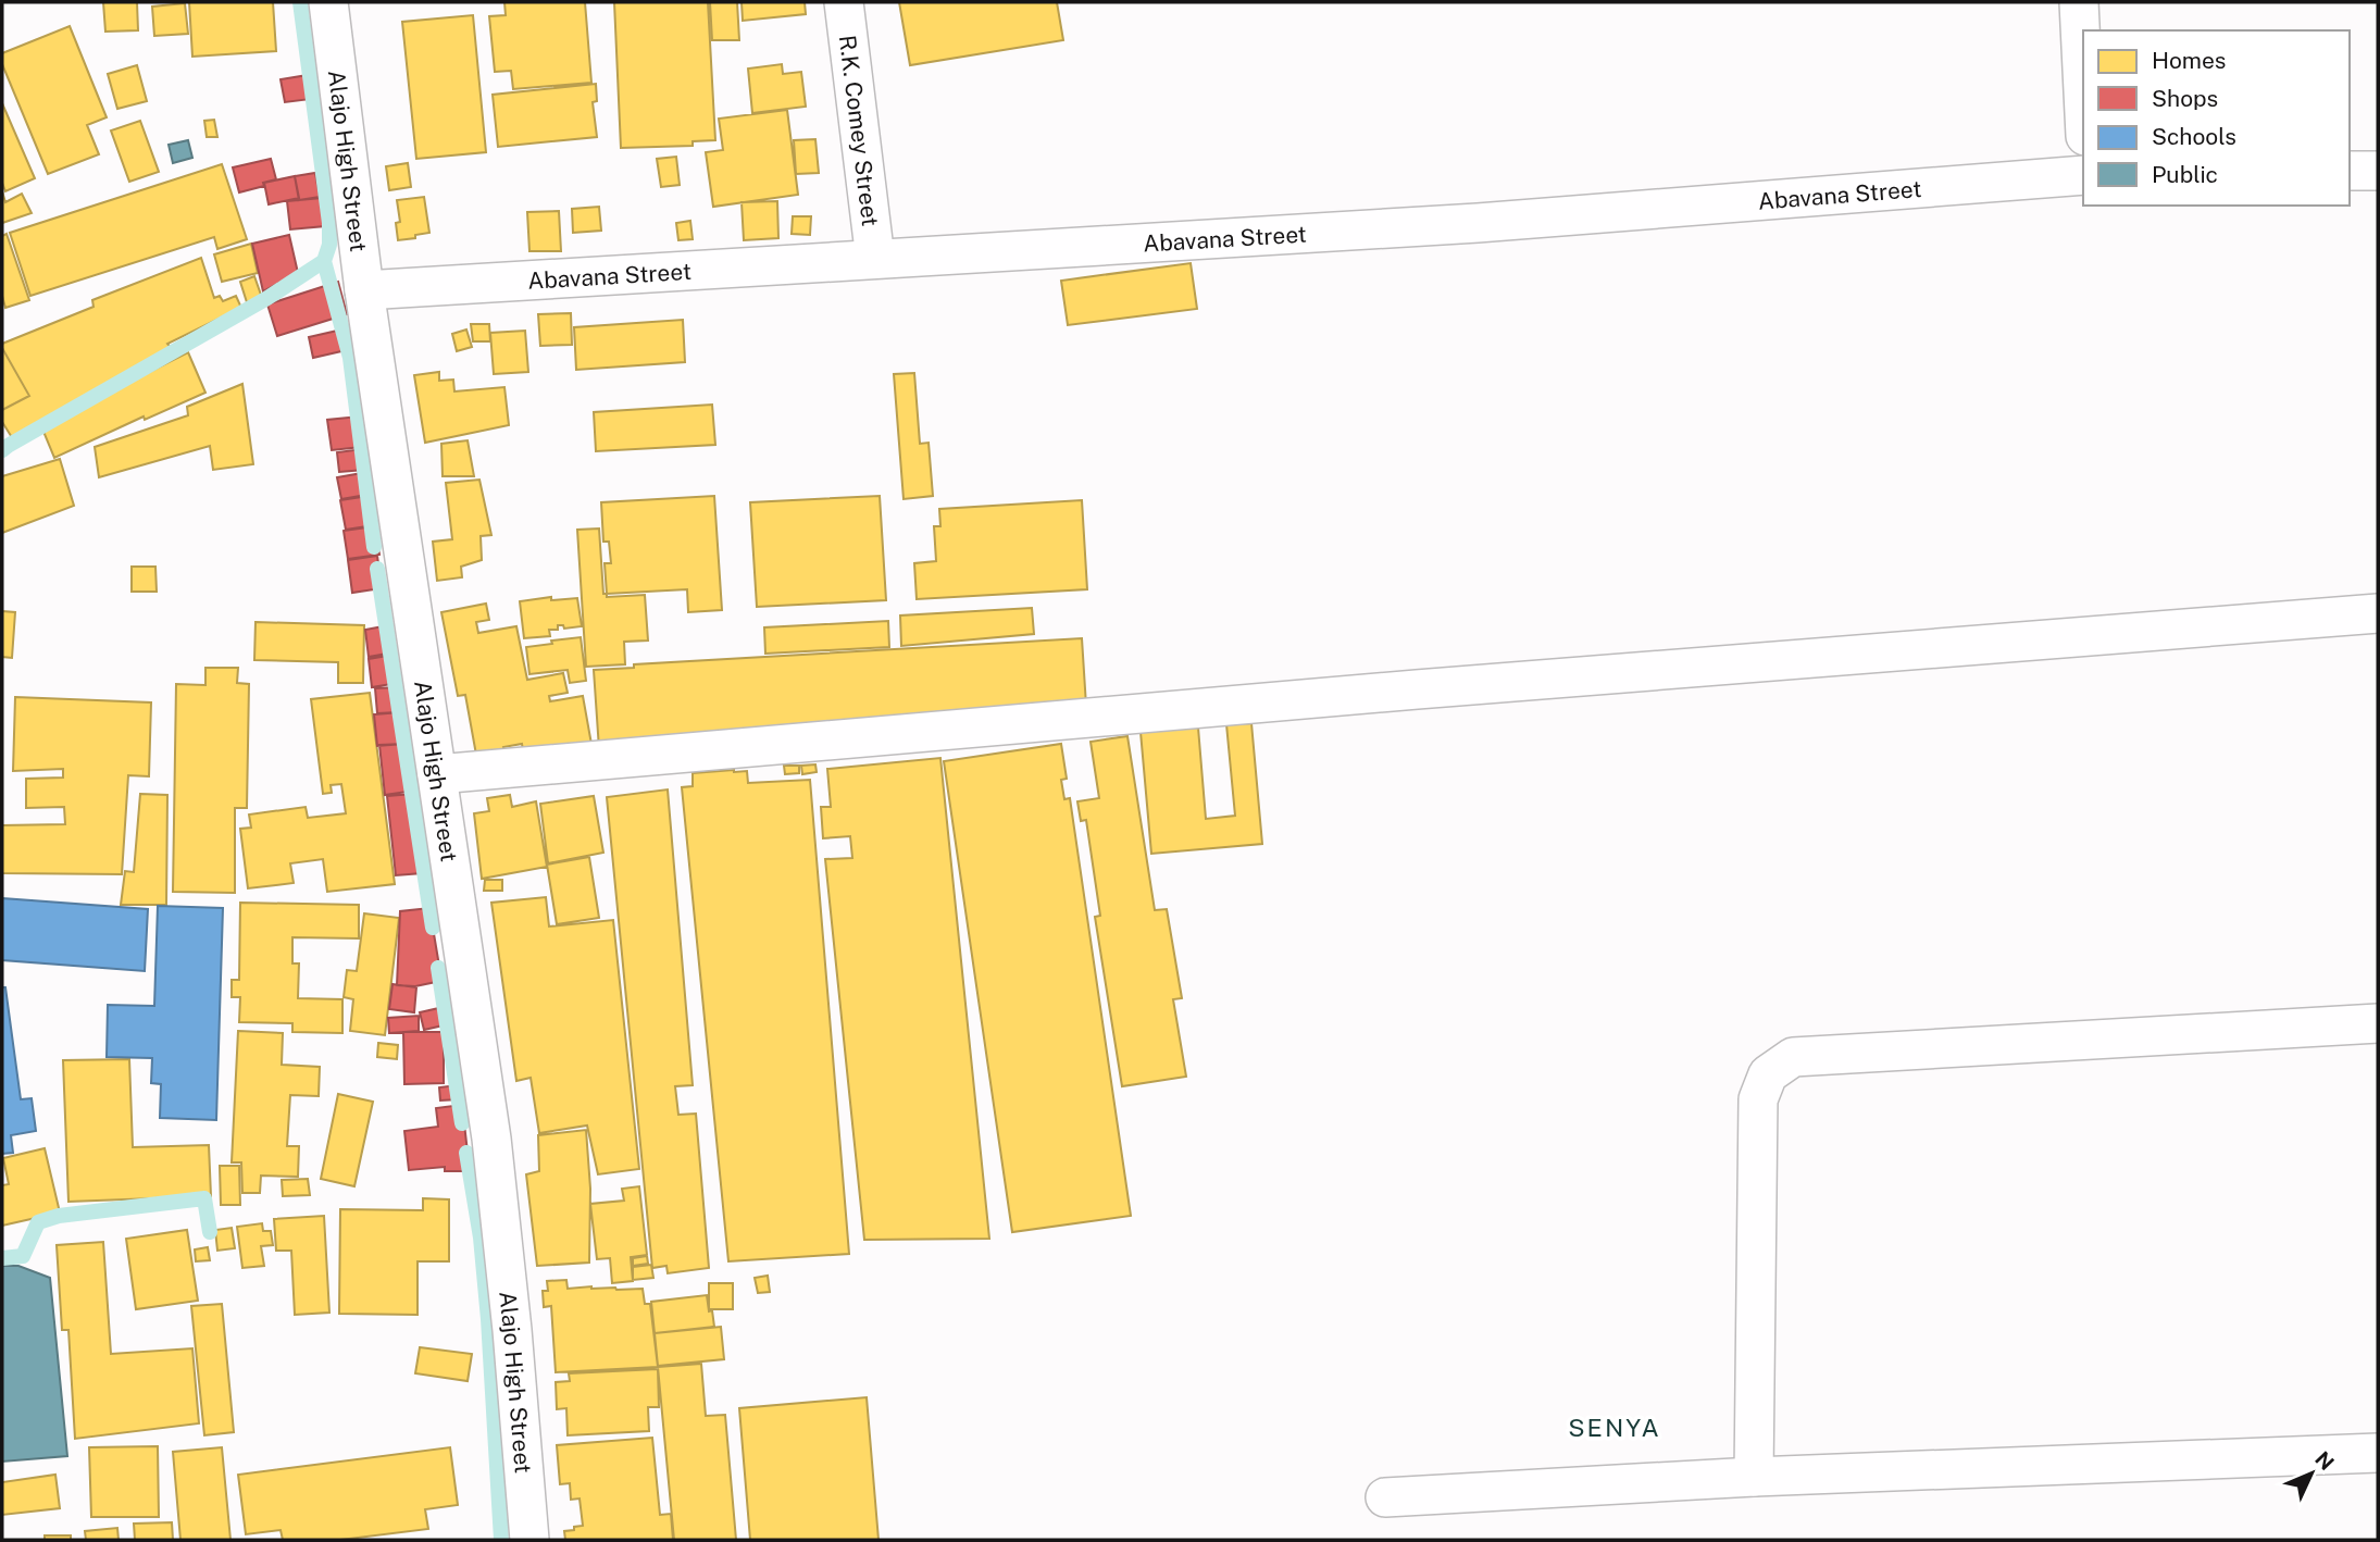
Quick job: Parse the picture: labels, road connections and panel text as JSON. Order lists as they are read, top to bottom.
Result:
{
  "streets": {
    "street": ["R.K. Comey Street", "Alajo High Street", "Abavana Street"]
  },
  "crossings": [
    ["R.K. Comey Street", "Abavana Street"],
    ["Alajo High Street", "Abavana Street"]
  ],
  "districts": ["SENYA"],
  "legend": [
    "Homes",
    "Shops",
    "Schools",
    "Public"
  ],
  "north": "top right"
}
